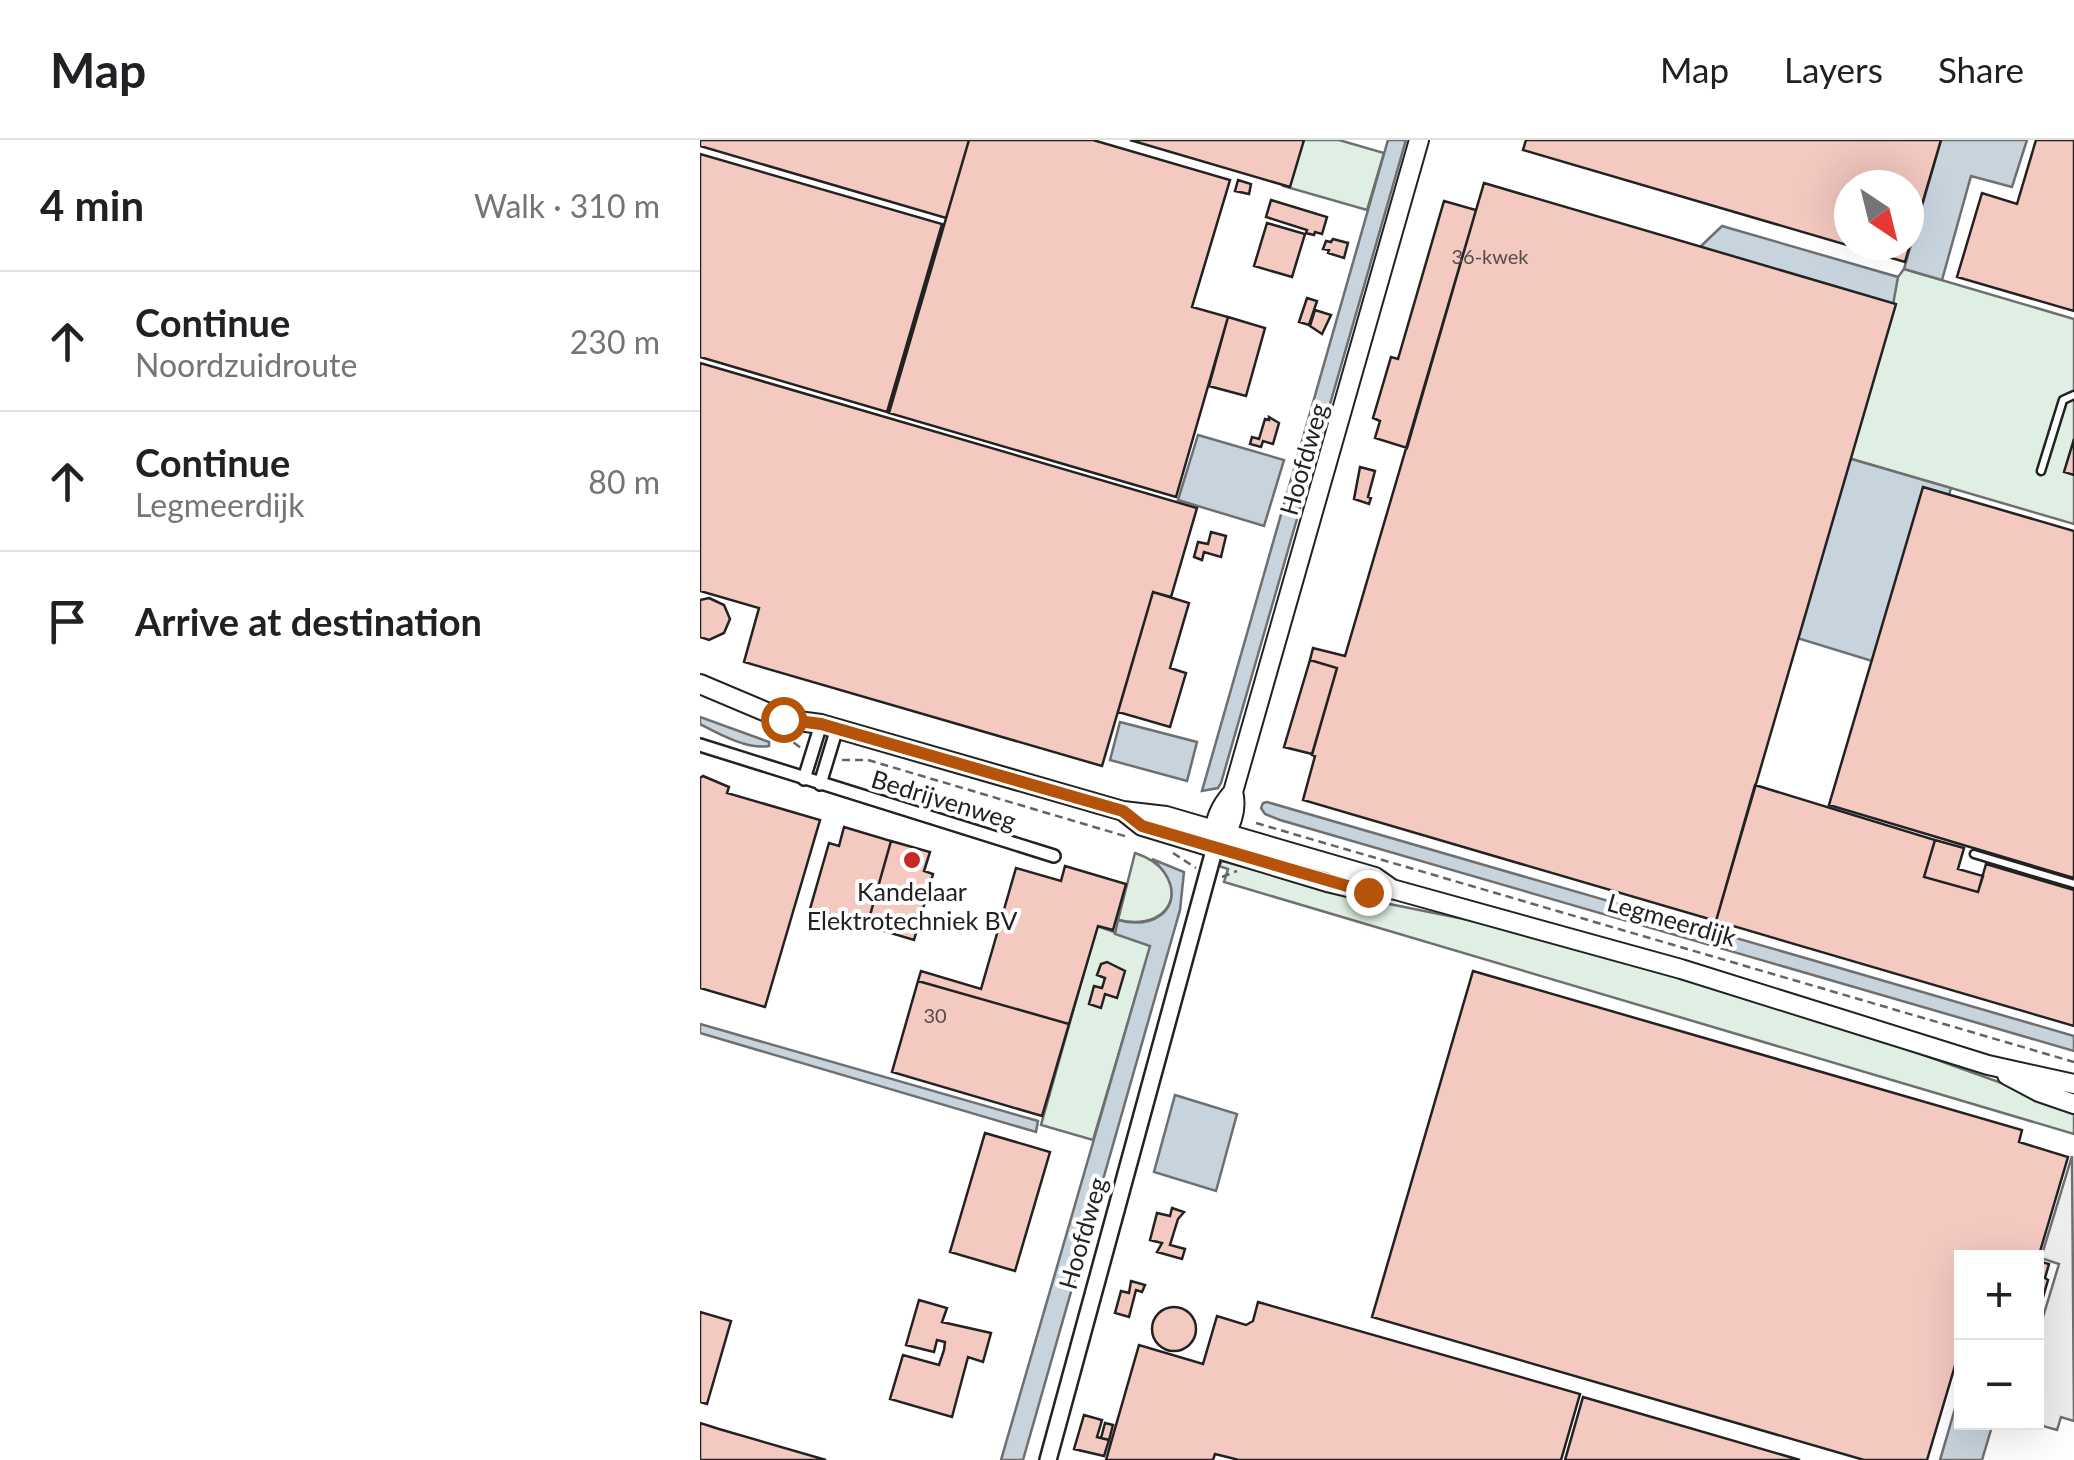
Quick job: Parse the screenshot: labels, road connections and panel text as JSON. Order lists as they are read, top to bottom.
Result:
{
  "streets": {
    "main road": ["Hoofdweg", "Legmeerdijk"],
    "street": ["Bedrijvenweg"]
  },
  "crossings": [
    ["Hoofdweg", "Legmeerdijk"]
  ],
  "places": ["Kandelaar Elektrotechniek BV"],
  "house_numbers": ["36-kwek", "30"],
  "north": "bottom right",
  "page": {
    "header": "Map",
    "nav": ["Map", "Layers", "Share"],
    "heading": ["4 min", "Walk · 310 m"],
    "list": [
      ["Continue", "Noordzuidroute", "230 m"],
      ["Continue", "Legmeerdijk", "80 m"],
      "Arrive at destination"
    ],
    "map_buttons": ["+", "−"]
  }
}
